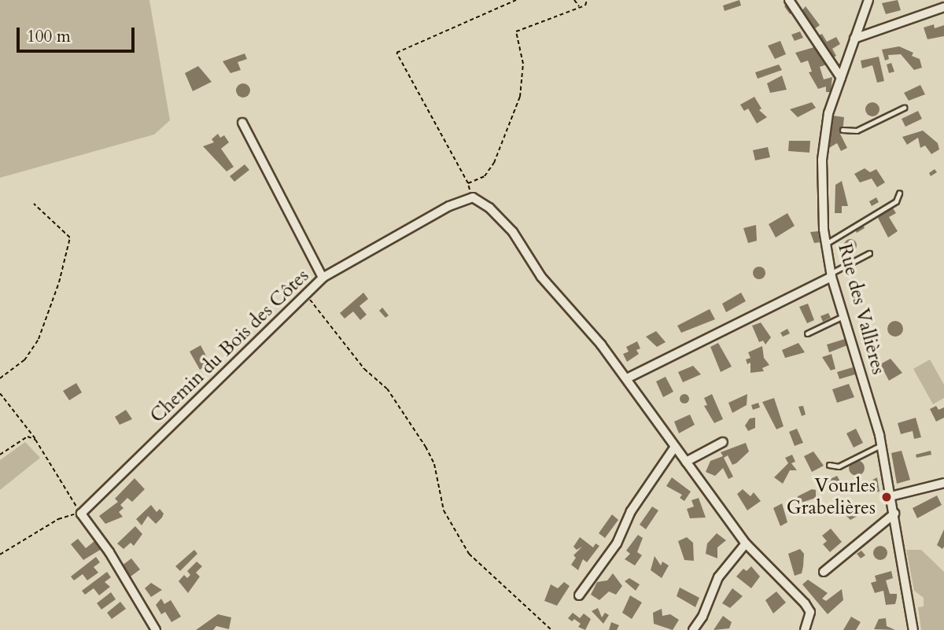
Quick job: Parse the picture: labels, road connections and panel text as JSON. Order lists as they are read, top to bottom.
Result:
{
  "streets": {
    "street": ["Rue des Vallières", "Chemin du Bois des Côtes"]
  },
  "places": ["Vourles Grabelières"],
  "scale_bar": "100 m"
}
